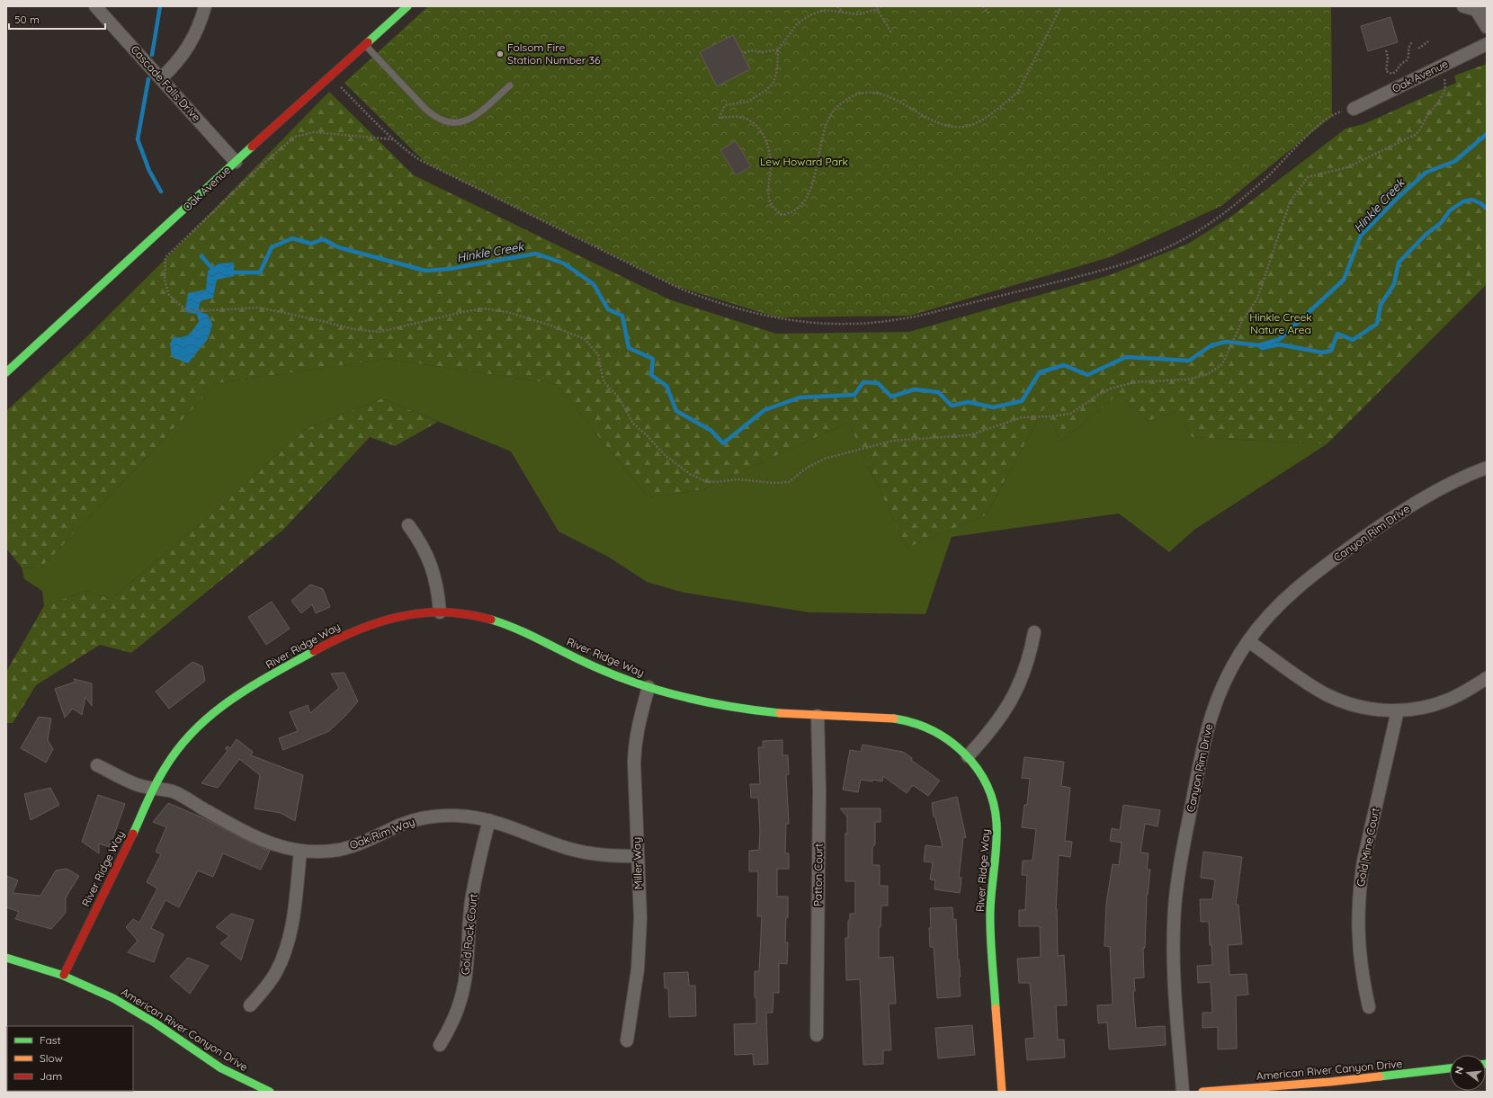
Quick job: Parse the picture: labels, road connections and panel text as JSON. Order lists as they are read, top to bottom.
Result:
{
  "streets": {
    "street": [
      "Oak Avenue",
      "Cascade Falls Drive",
      "Canyon Rim Drive",
      "River Ridge Way",
      "Oak Rim Way",
      "Gold Mine Court",
      "Miller Way",
      "Patton Court",
      "Gold Rock Court",
      "American River Canyon Drive"
    ]
  },
  "crossings": [
    ["Oak Avenue", "Cascade Falls Drive"],
    ["River Ridge Way", "Oak Rim Way"],
    ["River Ridge Way", "Miller Way"],
    ["River Ridge Way", "Patton Court"],
    ["River Ridge Way", "American River Canyon Drive"],
    ["Oak Rim Way", "Miller Way"],
    ["Oak Rim Way", "Gold Rock Court"]
  ],
  "water": ["Hinkle Creek"],
  "parks": ["Lew Howard Park", "Hinkle Creek Nature Area"],
  "places": ["Folsom Fire Station Number 36"],
  "legend": ["Fast", "Slow", "Jam"],
  "scale_bar": "50 m",
  "north": "left"
}
